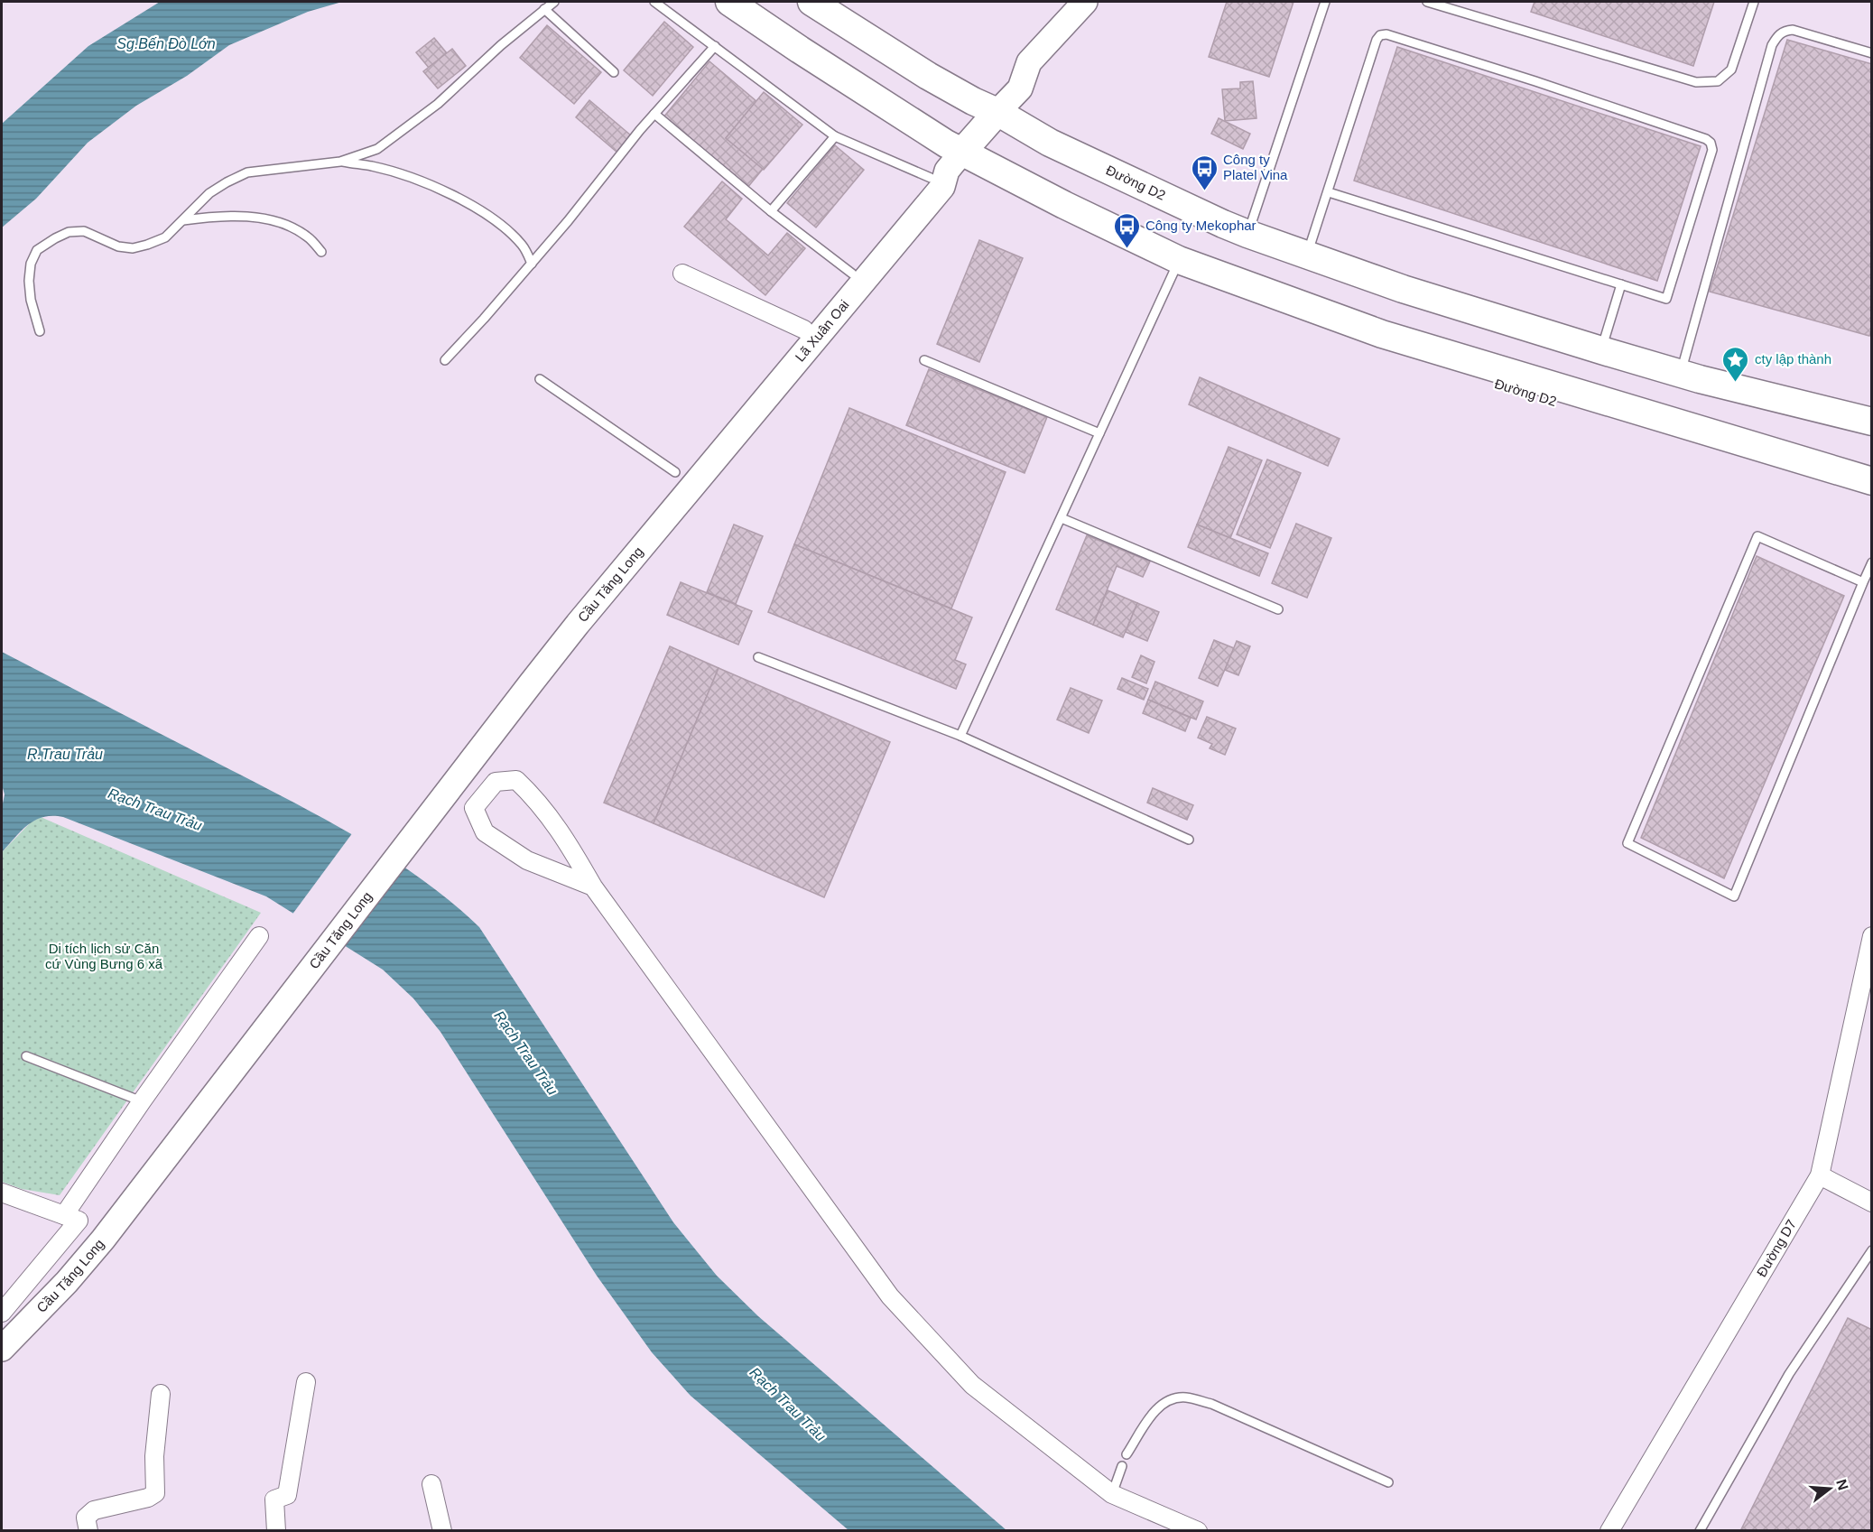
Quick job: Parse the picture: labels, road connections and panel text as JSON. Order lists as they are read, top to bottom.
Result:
{
  "streets": {
    "main road": ["Đường D2", "Lã Xuân Oai", "Cầu Tăng Long"],
    "street": ["Đường D7"]
  },
  "crossings": [
    ["Đường D2", "Lã Xuân Oai"],
    ["Lã Xuân Oai", "Cầu Tăng Long"]
  ],
  "water": ["Sg.Bến Đò Lớn", "R.Trau Trảu", "Rạch Trau Trảu"],
  "parks": ["Di tích lịch sử Căn cứ Vùng Bưng 6 xã"],
  "places": {
    "bus stop": ["Công ty Platel Vina", "Công ty Mekophar"],
    "place": ["cty lập thành"]
  },
  "north": "right"
}
